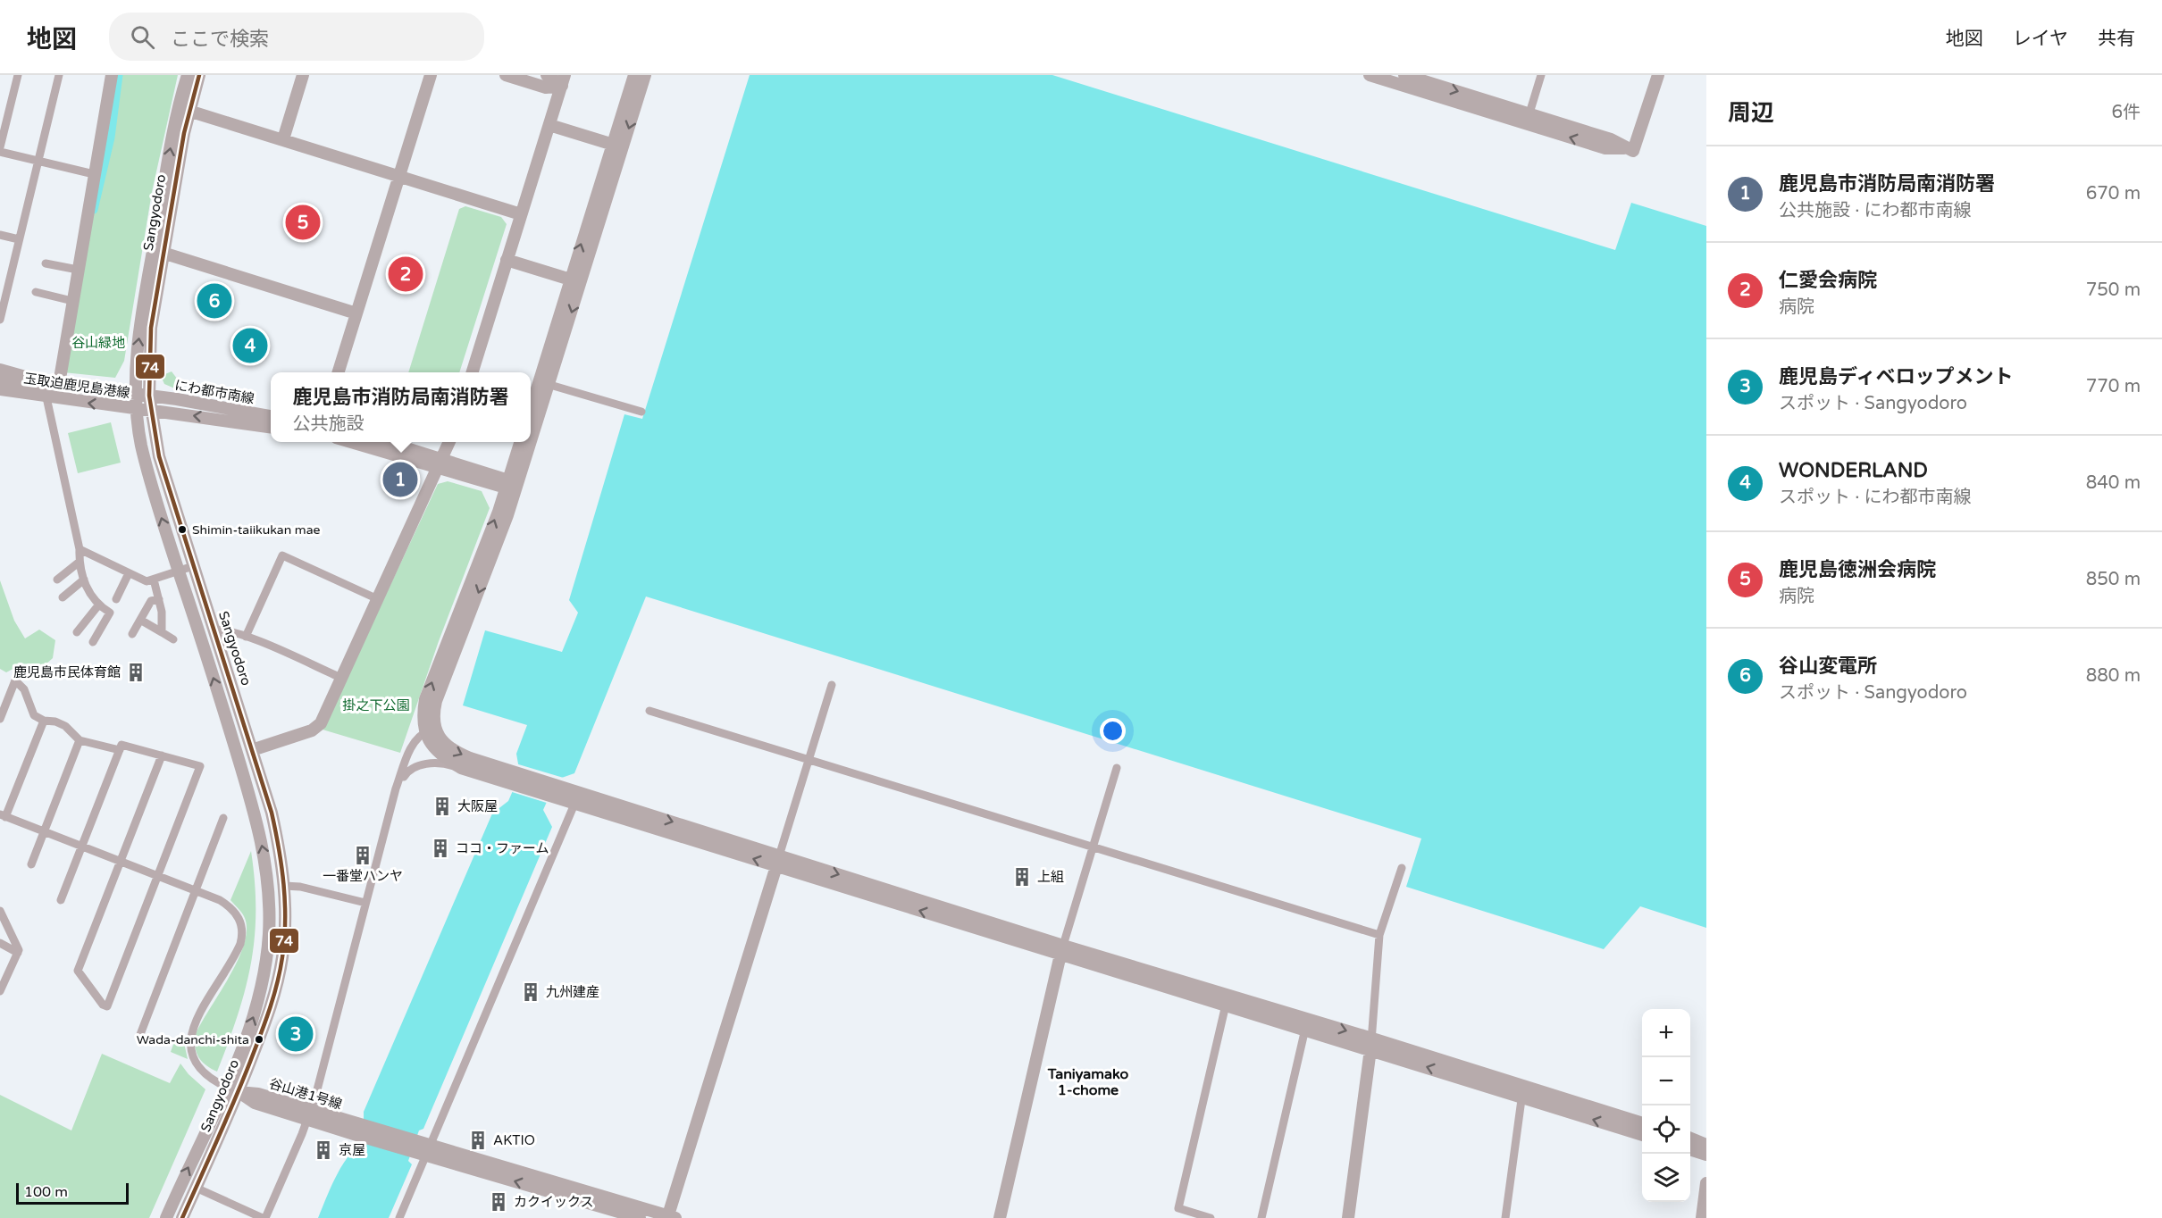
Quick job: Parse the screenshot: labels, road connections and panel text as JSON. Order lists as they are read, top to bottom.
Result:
{
  "streets": {
    "street": [
      "Sangyodoro",
      "玉取迫鹿児島港線",
      "にわ都市南線",
      "谷山港1号線"
    ]
  },
  "crossings": [
    ["Sangyodoro", "玉取迫鹿児島港線"],
    ["Sangyodoro", "にわ都市南線"],
    ["Sangyodoro", "谷山港1号線"],
    ["玉取迫鹿児島港線", "にわ都市南線"]
  ],
  "districts": ["Taniyamako 1-chome"],
  "parks": ["谷山緑地", "掛之下公園"],
  "places": {
    "other": ["Shimin-taiikukan mae", "Wada-danchi-shita"],
    "building": [
      "鹿児島市民体育館",
      "大阪屋",
      "ココ・ファーム",
      "一番堂ハンヤ",
      "上組",
      "九州建産",
      "AKTIO",
      "京屋",
      "カクイックス"
    ]
  },
  "lines": ["transit line 74"],
  "scale_bar": "100 m",
  "page": {
    "header": "地図",
    "search": "ここで検索",
    "nav": ["地図", "レイヤ", "共有"],
    "heading": ["周辺", "6件"],
    "list": [
      {
        "mark": "1",
        "name": "鹿児島市消防局南消防署",
        "note": "公共施設 · にわ都市南線",
        "value": "670 m"
      },
      {
        "mark": "2",
        "name": "仁愛会病院",
        "note": "病院",
        "value": "750 m"
      },
      {
        "mark": "3",
        "name": "鹿児島ディベロップメント",
        "note": "スポット · Sangyodoro",
        "value": "770 m"
      },
      {
        "mark": "4",
        "name": "WONDERLAND",
        "note": "スポット · にわ都市南線",
        "value": "840 m"
      },
      {
        "mark": "5",
        "name": "鹿児島徳洲会病院",
        "note": "病院",
        "value": "850 m"
      },
      {
        "mark": "6",
        "name": "谷山変電所",
        "note": "スポット · Sangyodoro",
        "value": "880 m"
      }
    ],
    "pins": [
      "5",
      "2",
      "6",
      "4",
      "1",
      "3"
    ],
    "popup": ["鹿児島市消防局南消防署", "公共施設"],
    "map_buttons": ["+", "−"],
    "scale": "100 m"
  }
}
